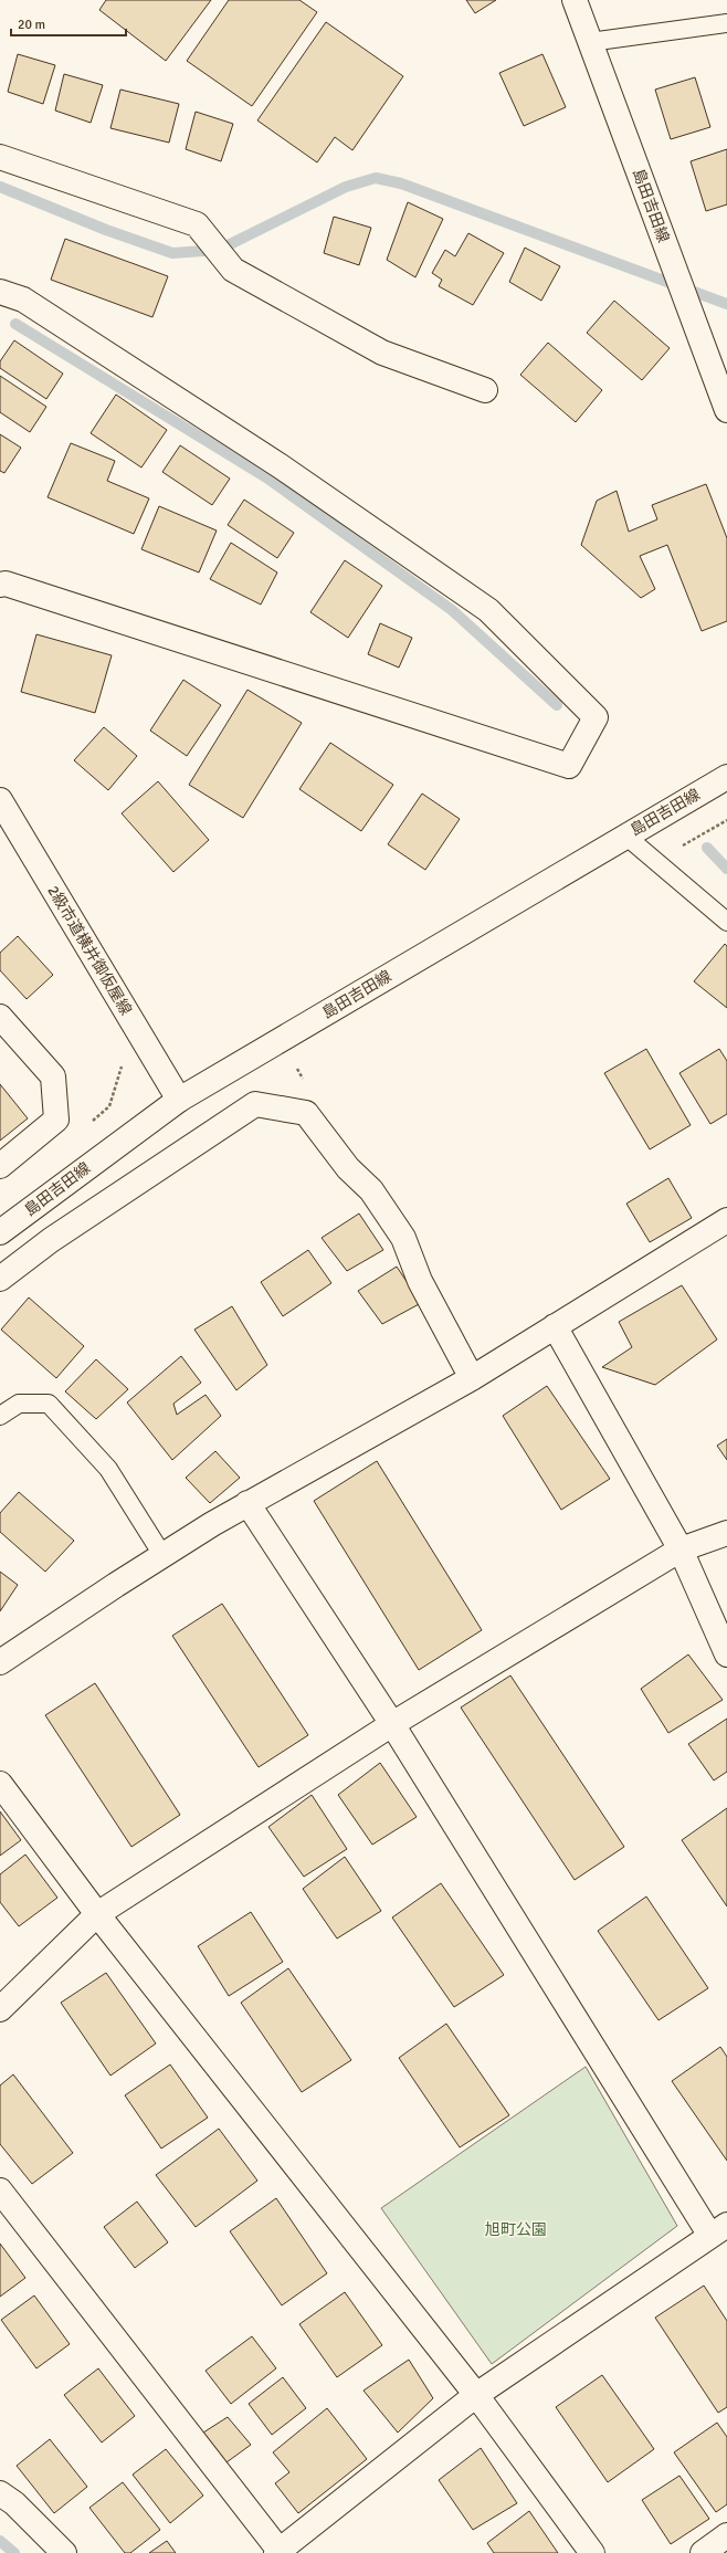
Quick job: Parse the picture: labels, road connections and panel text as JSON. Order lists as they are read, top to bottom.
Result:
{
  "streets": {
    "street": ["島田吉田線", "2級市道横井御仮屋線"]
  },
  "crossings": [
    ["島田吉田線", "2級市道横井御仮屋線"]
  ],
  "parks": ["旭町公園"],
  "scale_bar": "20 m"
}
